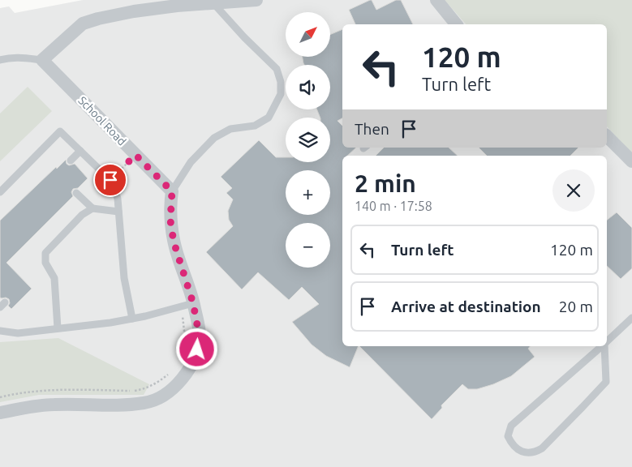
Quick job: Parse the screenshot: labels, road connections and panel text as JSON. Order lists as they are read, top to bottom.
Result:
{
  "streets": {
    "street": ["School Road"]
  },
  "north": "top right",
  "page": {
    "map_buttons": ["+", "−"],
    "turn": ["120 m", "Turn left"],
    "then": "Then",
    "heading": ["2 min", "140 m · 17:58"],
    "list": [
      {
        "name": "Turn left",
        "value": "120 m"
      },
      {
        "name": "Arrive at destination",
        "value": "20 m"
      }
    ]
  }
}
